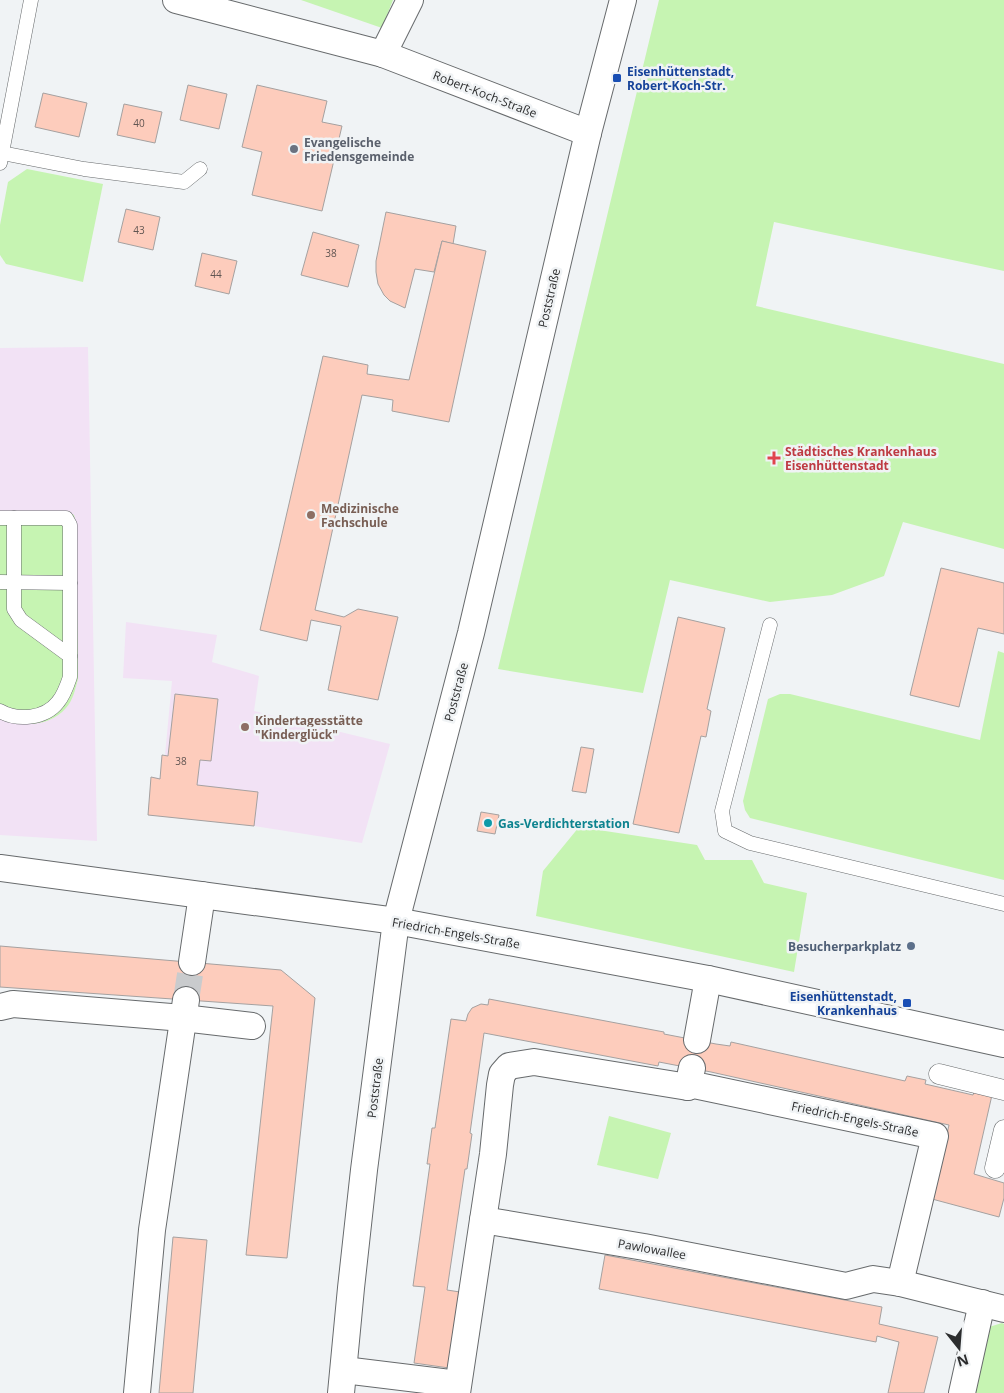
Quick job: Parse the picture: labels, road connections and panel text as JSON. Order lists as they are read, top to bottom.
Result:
{
  "streets": {
    "street": [
      "Robert-Koch-Straße",
      "Poststraße",
      "Friedrich-Engels-Straße",
      "Pawlowallee"
    ]
  },
  "crossings": [
    ["Robert-Koch-Straße", "Poststraße"],
    ["Poststraße", "Friedrich-Engels-Straße"],
    ["Friedrich-Engels-Straße", "Pawlowallee"]
  ],
  "places": {
    "transit": ["Eisenhüttenstadt, Robert-Koch-Str.", "Eisenhüttenstadt, Krankenhaus"],
    "other": [
      "Evangelische Friedensgemeinde",
      "Medizinische Fachschule",
      "Kindertagesstätte \"Kinderglück\"",
      "Gas-Verdichterstation",
      "Besucherparkplatz"
    ],
    "health": ["Städtisches Krankenhaus Eisenhüttenstadt"]
  },
  "house_numbers": [
    "40",
    "43",
    "38",
    "44",
    "38"
  ],
  "north": "bottom"
}
